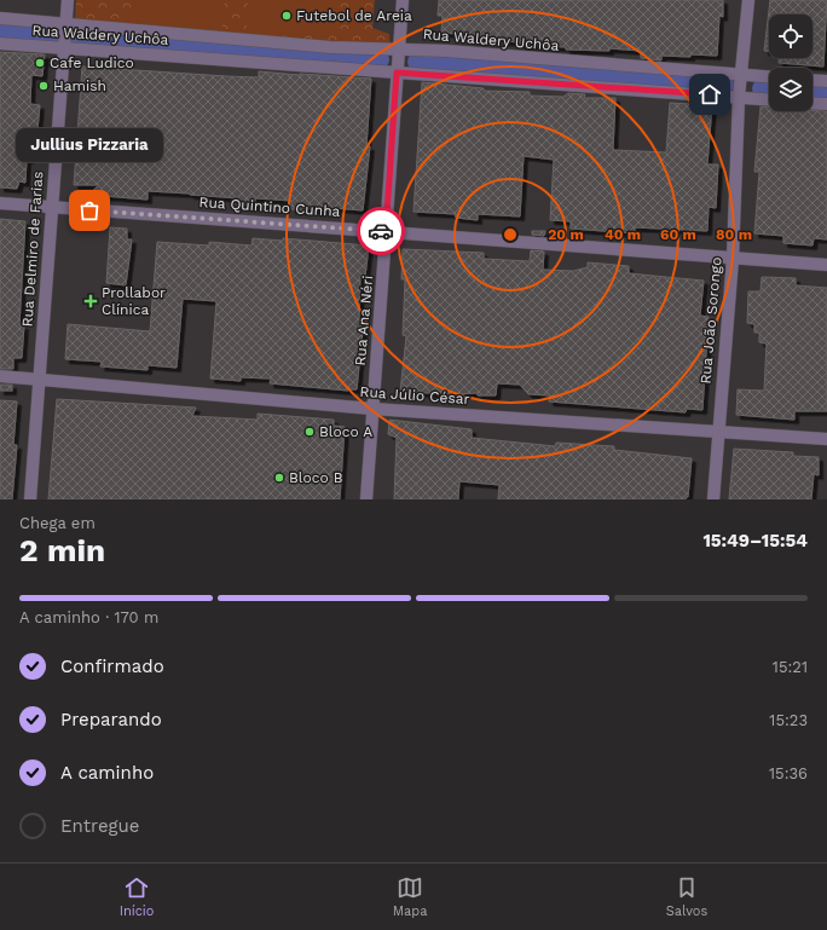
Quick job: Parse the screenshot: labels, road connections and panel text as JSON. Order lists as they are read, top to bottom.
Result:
{
  "streets": {
    "street": [
      "Rua Waldery Uchôa",
      "Rua Quintino Cunha",
      "Rua Delmiro de Farias",
      "Rua Ana Néri",
      "Rua João Sorongo",
      "Rua Júlio César"
    ]
  },
  "crossings": [
    ["Rua Waldery Uchôa", "Rua Delmiro de Farias"],
    ["Rua Waldery Uchôa", "Rua Ana Néri"],
    ["Rua Waldery Uchôa", "Rua João Sorongo"],
    ["Rua Quintino Cunha", "Rua Delmiro de Farias"],
    ["Rua Quintino Cunha", "Rua Ana Néri"],
    ["Rua Quintino Cunha", "Rua João Sorongo"],
    ["Rua Delmiro de Farias", "Rua Júlio César"],
    ["Rua Ana Néri", "Rua Júlio César"],
    ["Rua João Sorongo", "Rua Júlio César"]
  ],
  "places": {
    "other": [
      "Futebol de Areia",
      "Cafe Ludico",
      "Hamish",
      "Jullius Pizzaria",
      "Bloco A",
      "Bloco B"
    ],
    "health": ["Prollabor Clínica"]
  },
  "page": {
    "bubble": "Jullius Pizzaria",
    "heading": ["2 min", "Chega em", "15:49–15:54"],
    "bar": "A caminho · 170 m",
    "list": [
      ["Confirmado", "15:21"],
      ["Preparando", "15:23"],
      ["A caminho", "15:36"],
      "Entregue"
    ],
    "tabs": ["Início", "Mapa", "Salvos"]
  },
  "rings": [
    "20 m",
    "40 m",
    "60 m",
    "80 m"
  ]
}
